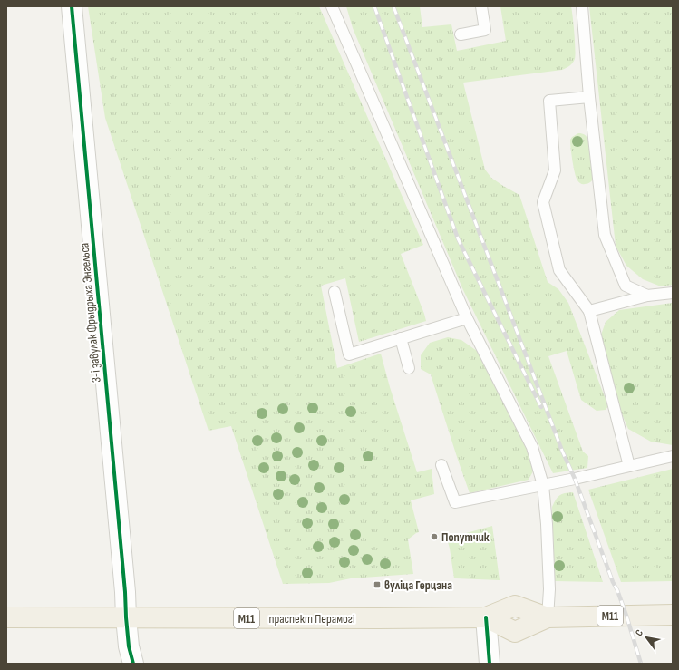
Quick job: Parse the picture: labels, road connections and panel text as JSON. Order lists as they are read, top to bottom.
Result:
{
  "streets": {
    "main road": ["М11", "праспект Перамогі"],
    "street": ["3-і завулак Фрыдрыха Энгельса"]
  },
  "crossings": [
    ["3-і завулак Фрыдрыха Энгельса", "праспект Перамогі"]
  ],
  "places": {
    "other": ["Попутчик"],
    "transit": ["вуліца Герцэна"]
  },
  "north": "top left"
}
